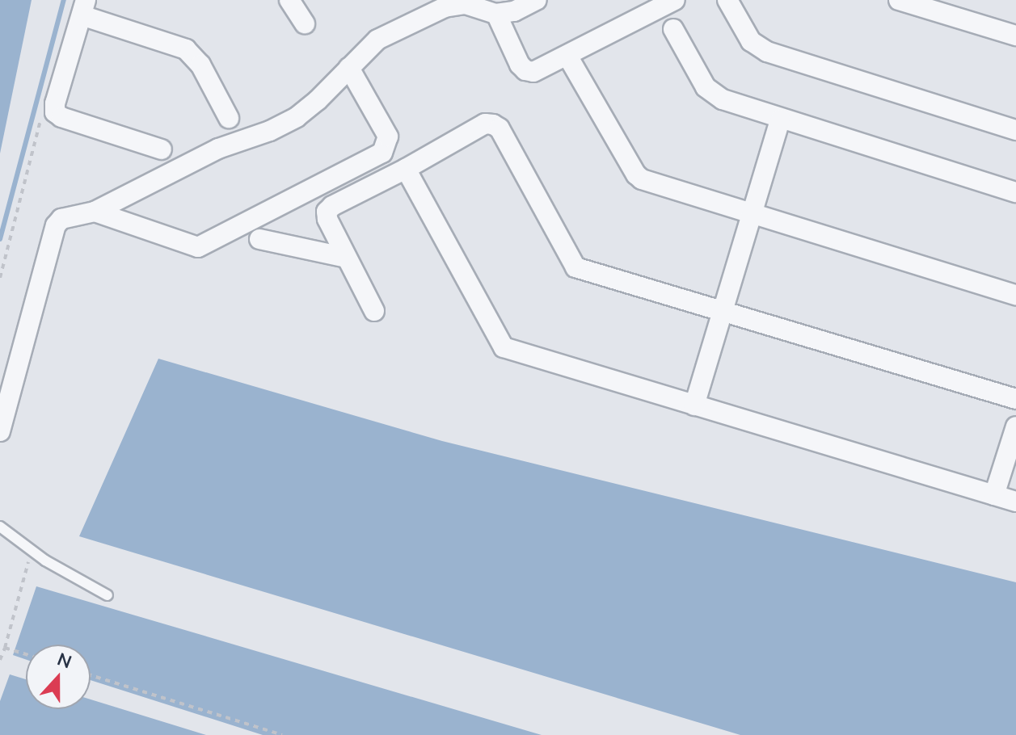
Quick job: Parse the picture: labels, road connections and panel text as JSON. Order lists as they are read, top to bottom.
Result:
{
  "north": "top"
}
